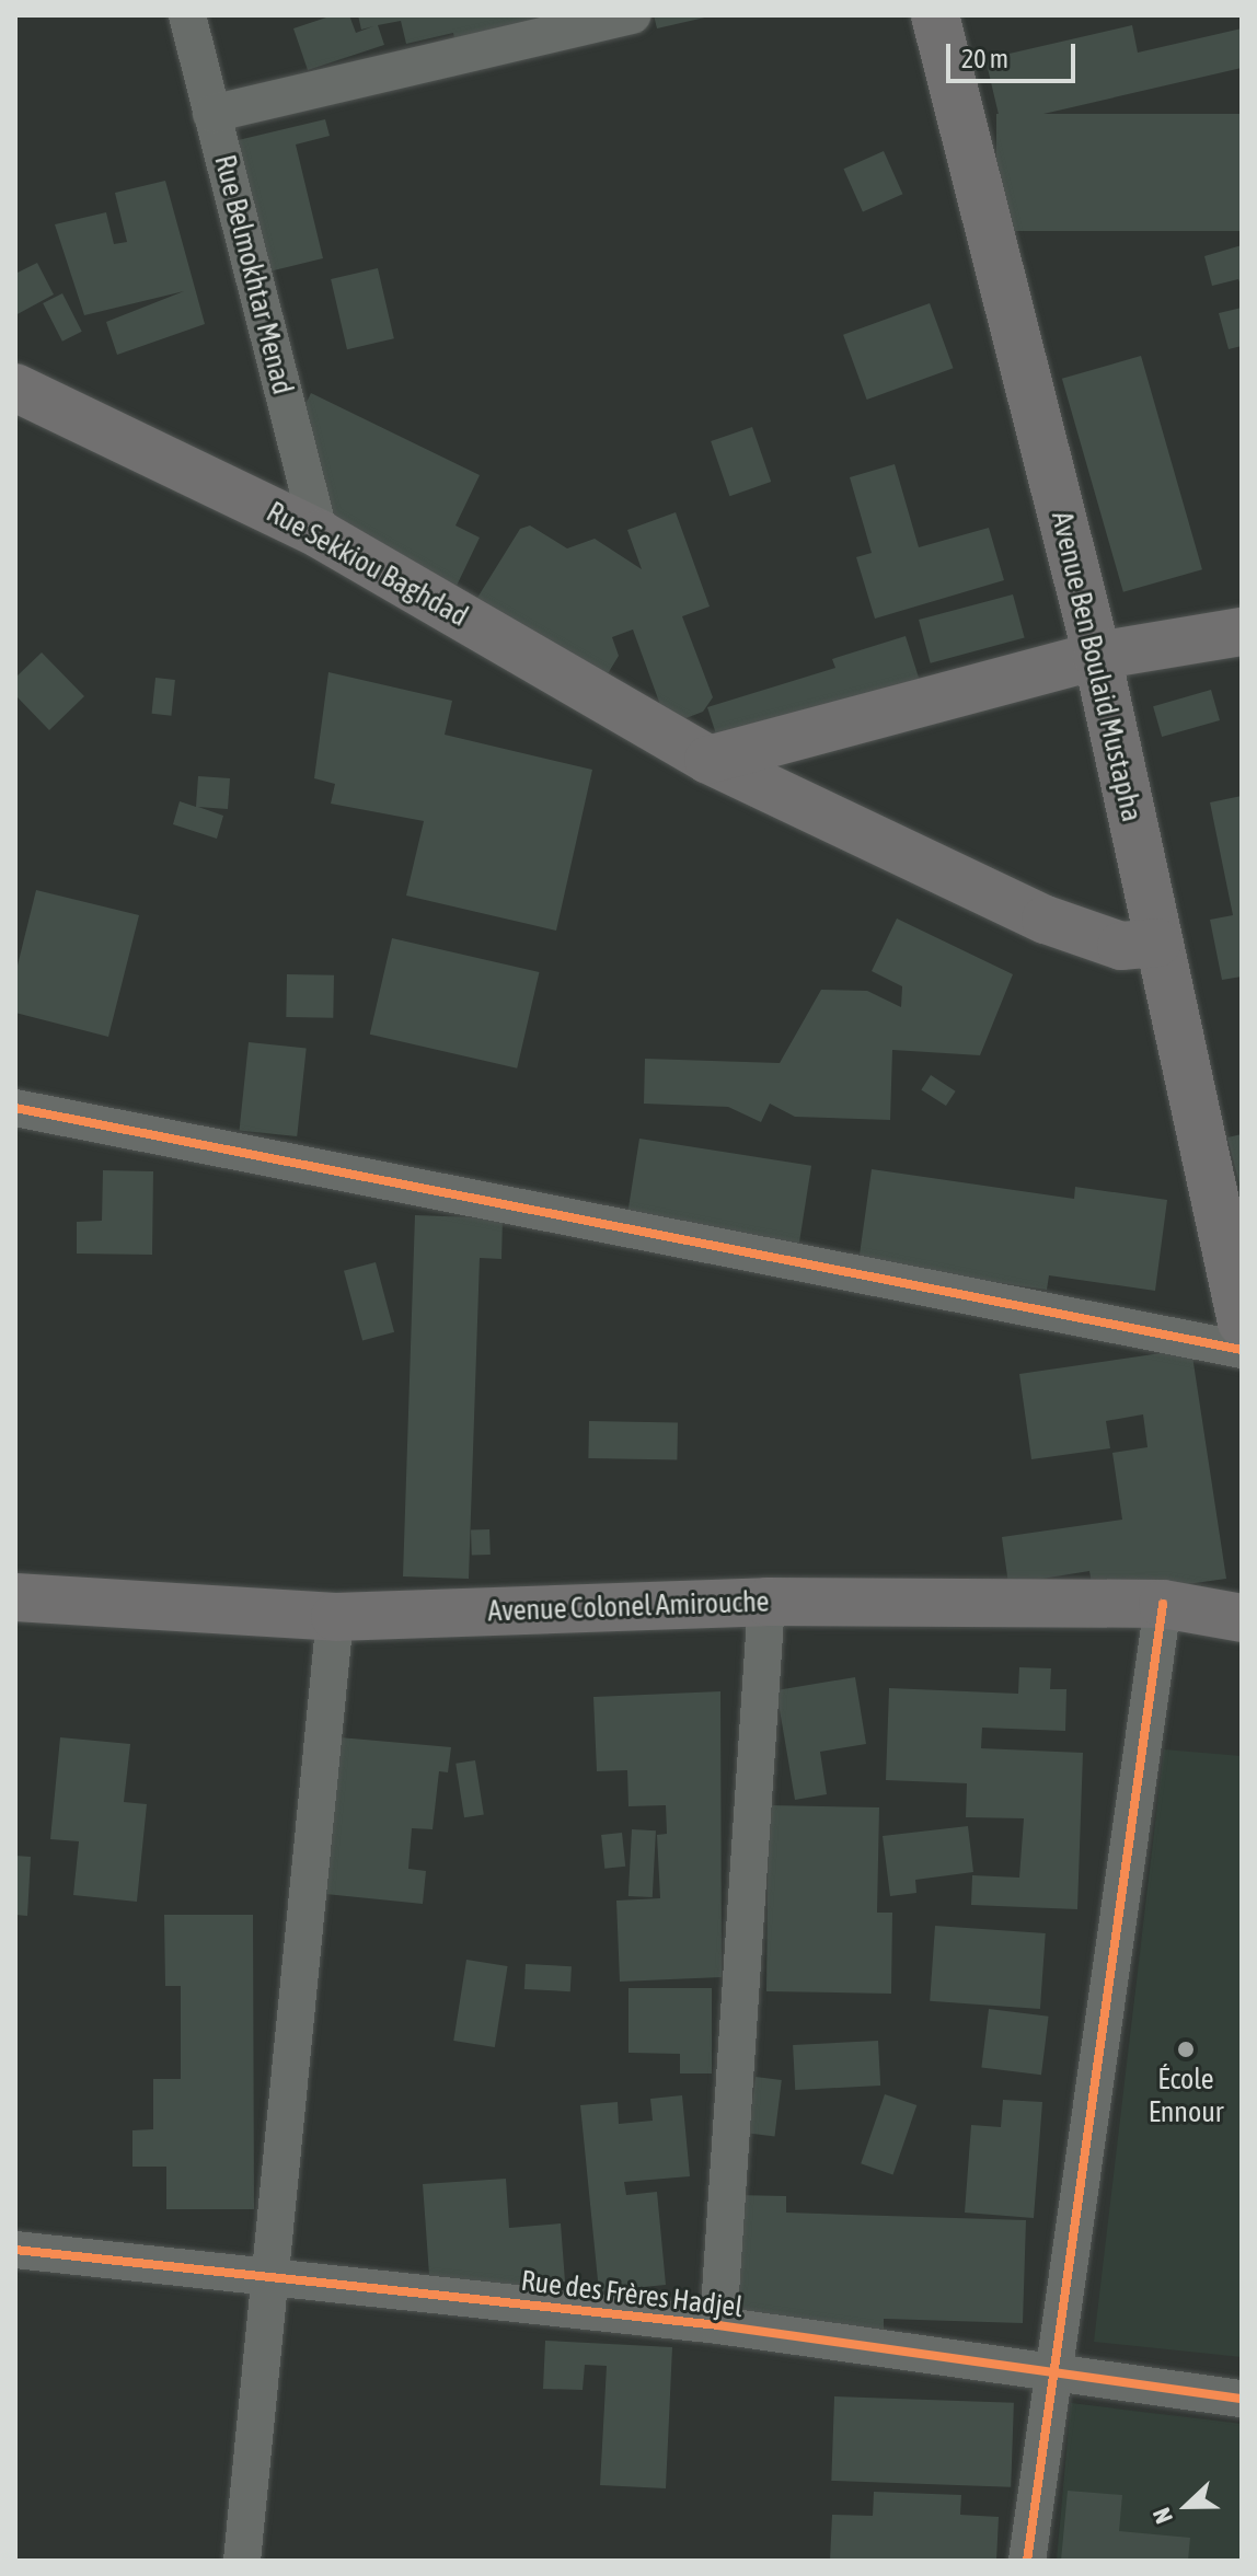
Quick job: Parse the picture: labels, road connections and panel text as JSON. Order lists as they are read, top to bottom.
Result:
{
  "streets": {
    "main road": ["Rue Sekkiou Baghdad", "Avenue Ben Boulaid Mustapha", "Avenue Colonel Amirouche"],
    "street": ["Rue Belmokhtar Menad", "Rue des Frères Hadjel"]
  },
  "crossings": [
    ["Rue Belmokhtar Menad", "Rue Sekkiou Baghdad"],
    ["Rue Sekkiou Baghdad", "Avenue Ben Boulaid Mustapha"]
  ],
  "places": ["École Ennour"],
  "scale_bar": "20 m",
  "north": "left"
}
